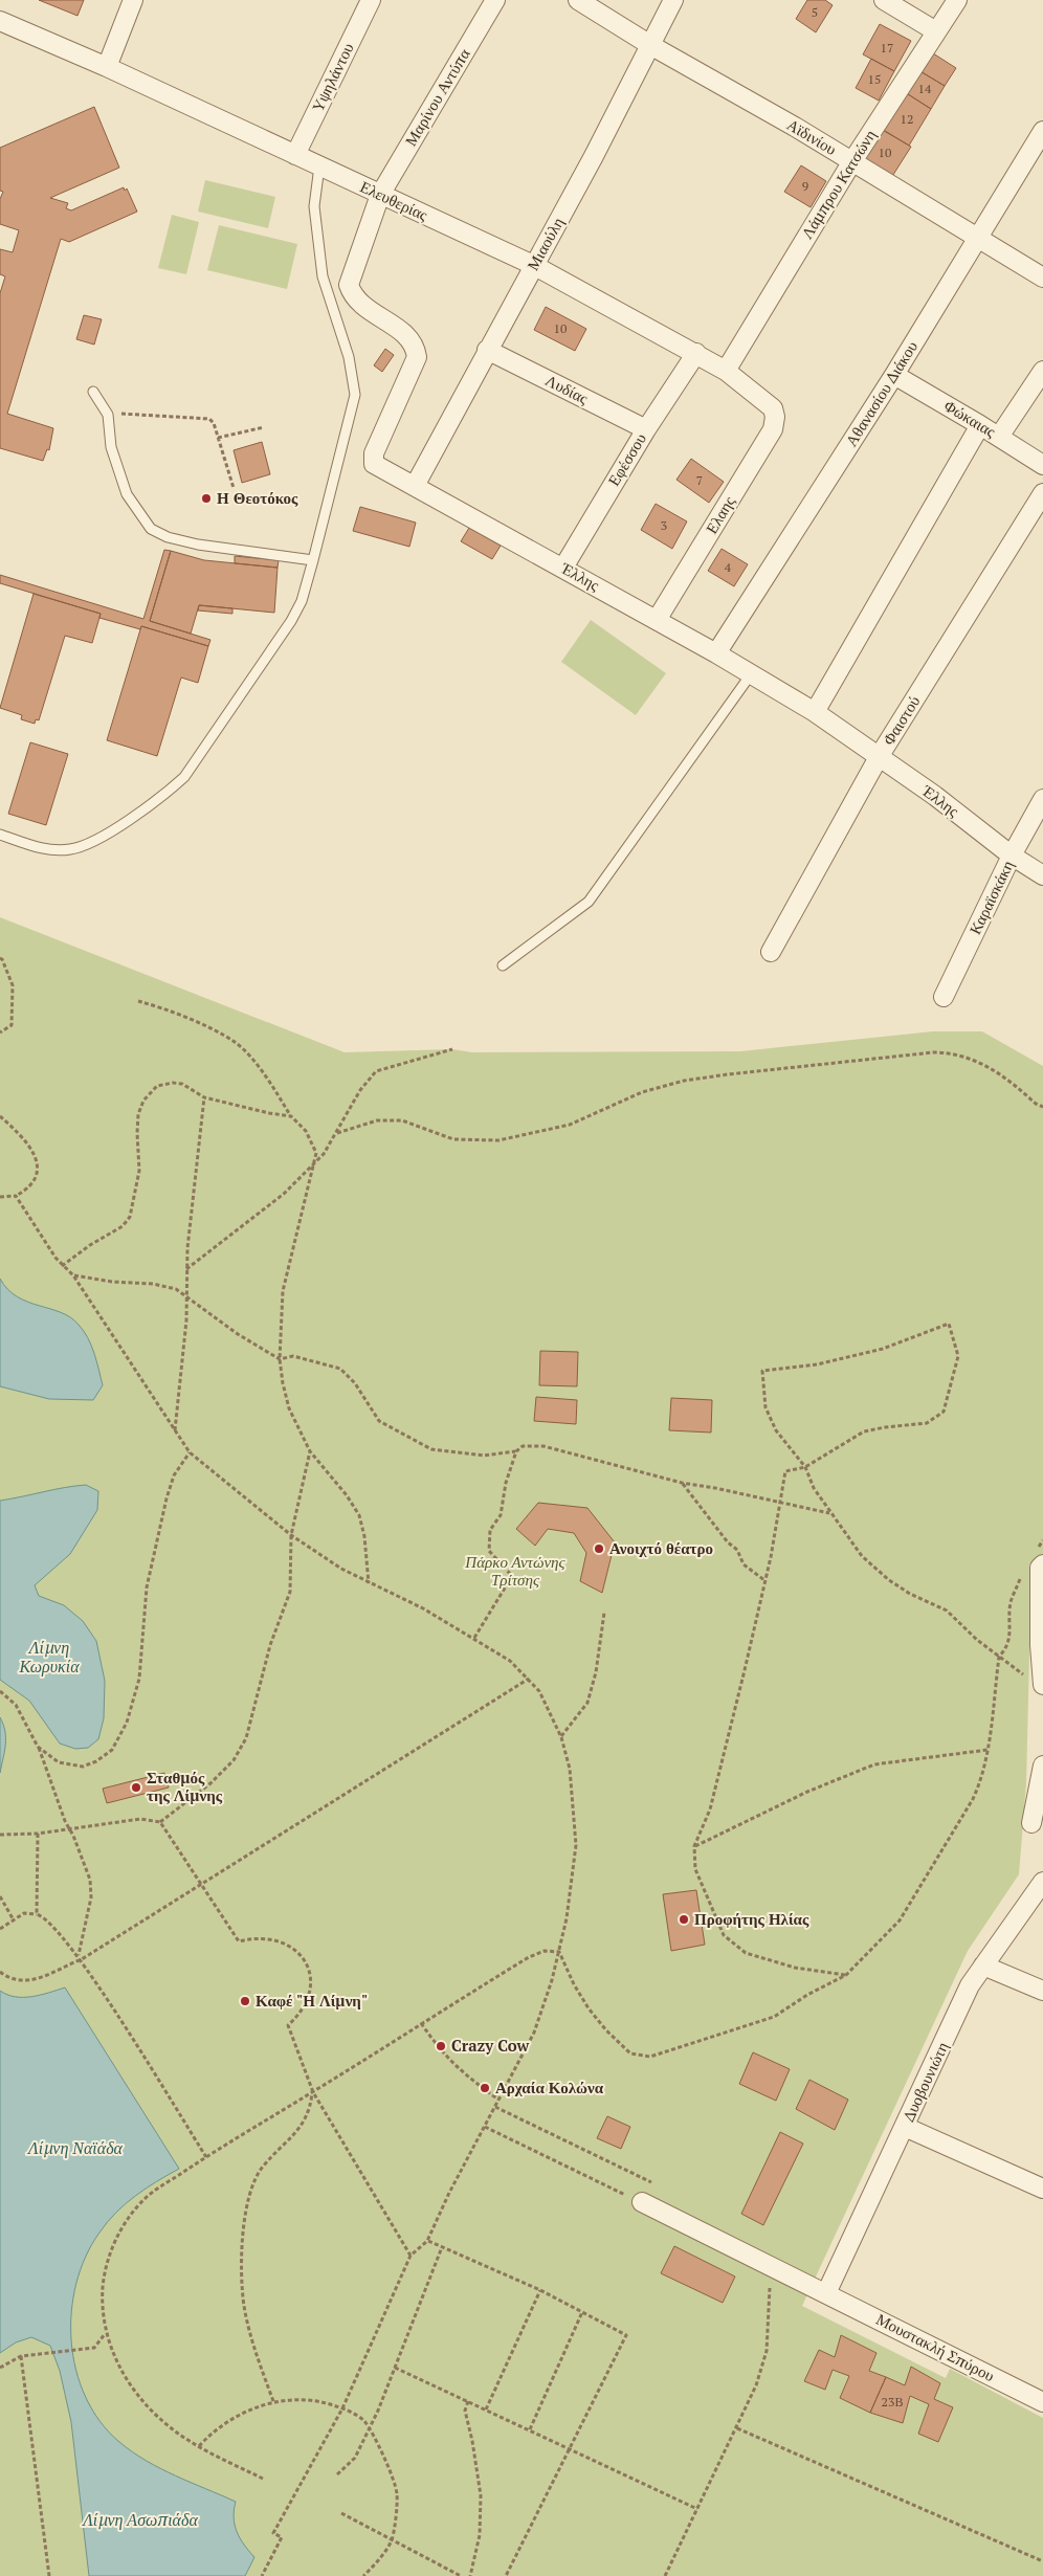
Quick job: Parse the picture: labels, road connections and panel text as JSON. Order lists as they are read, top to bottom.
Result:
{
  "streets": {
    "street": [
      "Υψηλάντου",
      "Μαρίνου Αντύπα",
      "Αϊδινίου",
      "Λάμπρου Κατσώνη",
      "Ελευθερίας",
      "Μιαούλη",
      "Λυδίας",
      "Αθανασίου Διάκου",
      "Φώκαιας",
      "Εφέσσου",
      "Ελαης",
      "Έλλης",
      "Φαιστού",
      "Καραϊσκάκη",
      "Δυοβουνιώτη",
      "Μουστακλή Σπύρου"
    ]
  },
  "crossings": [
    ["Υψηλάντου", "Ελευθερίας"],
    ["Μαρίνου Αντύπα", "Ελευθερίας"],
    ["Μαρίνου Αντύπα", "Έλλης"],
    ["Αϊδινίου", "Λάμπρου Κατσώνη"],
    ["Αϊδινίου", "Μιαούλη"],
    ["Αϊδινίου", "Αθανασίου Διάκου"],
    ["Λάμπρου Κατσώνη", "Ελευθερίας"],
    ["Ελευθερίας", "Μιαούλη"],
    ["Ελευθερίας", "Εφέσσου"],
    ["Ελευθερίας", "Ελαης"],
    ["Ελευθερίας", "Έλλης"],
    ["Μιαούλη", "Λυδίας"],
    ["Μιαούλη", "Έλλης"],
    ["Λυδίας", "Εφέσσου"],
    ["Αθανασίου Διάκου", "Φώκαιας"],
    ["Αθανασίου Διάκου", "Έλλης"],
    ["Εφέσσου", "Έλλης"],
    ["Ελαης", "Έλλης"],
    ["Έλλης", "Φαιστού"],
    ["Έλλης", "Καραϊσκάκη"],
    ["Δυοβουνιώτη", "Μουστακλή Σπύρου"]
  ],
  "water": ["Λίμνη Κωρυκία", "Λίμνη Ναϊάδα", "Λίμνη Ασωπιάδα"],
  "parks": ["Πάρκο Αντώνης Τρίτσης"],
  "places": [
    "Η Θεοτόκος",
    "Ανοιχτό θέατρο",
    "Σταθμός της Λίμνης",
    "Προφήτης Ηλίας",
    "Καφέ \"Η Λίμνη\"",
    "Crazy Cow",
    "Αρχαία Κολώνα"
  ],
  "house_numbers": [
    "5",
    "17",
    "15",
    "14",
    "12",
    "10",
    "9",
    "10",
    "7",
    "3",
    "4",
    "23Β"
  ]
}
